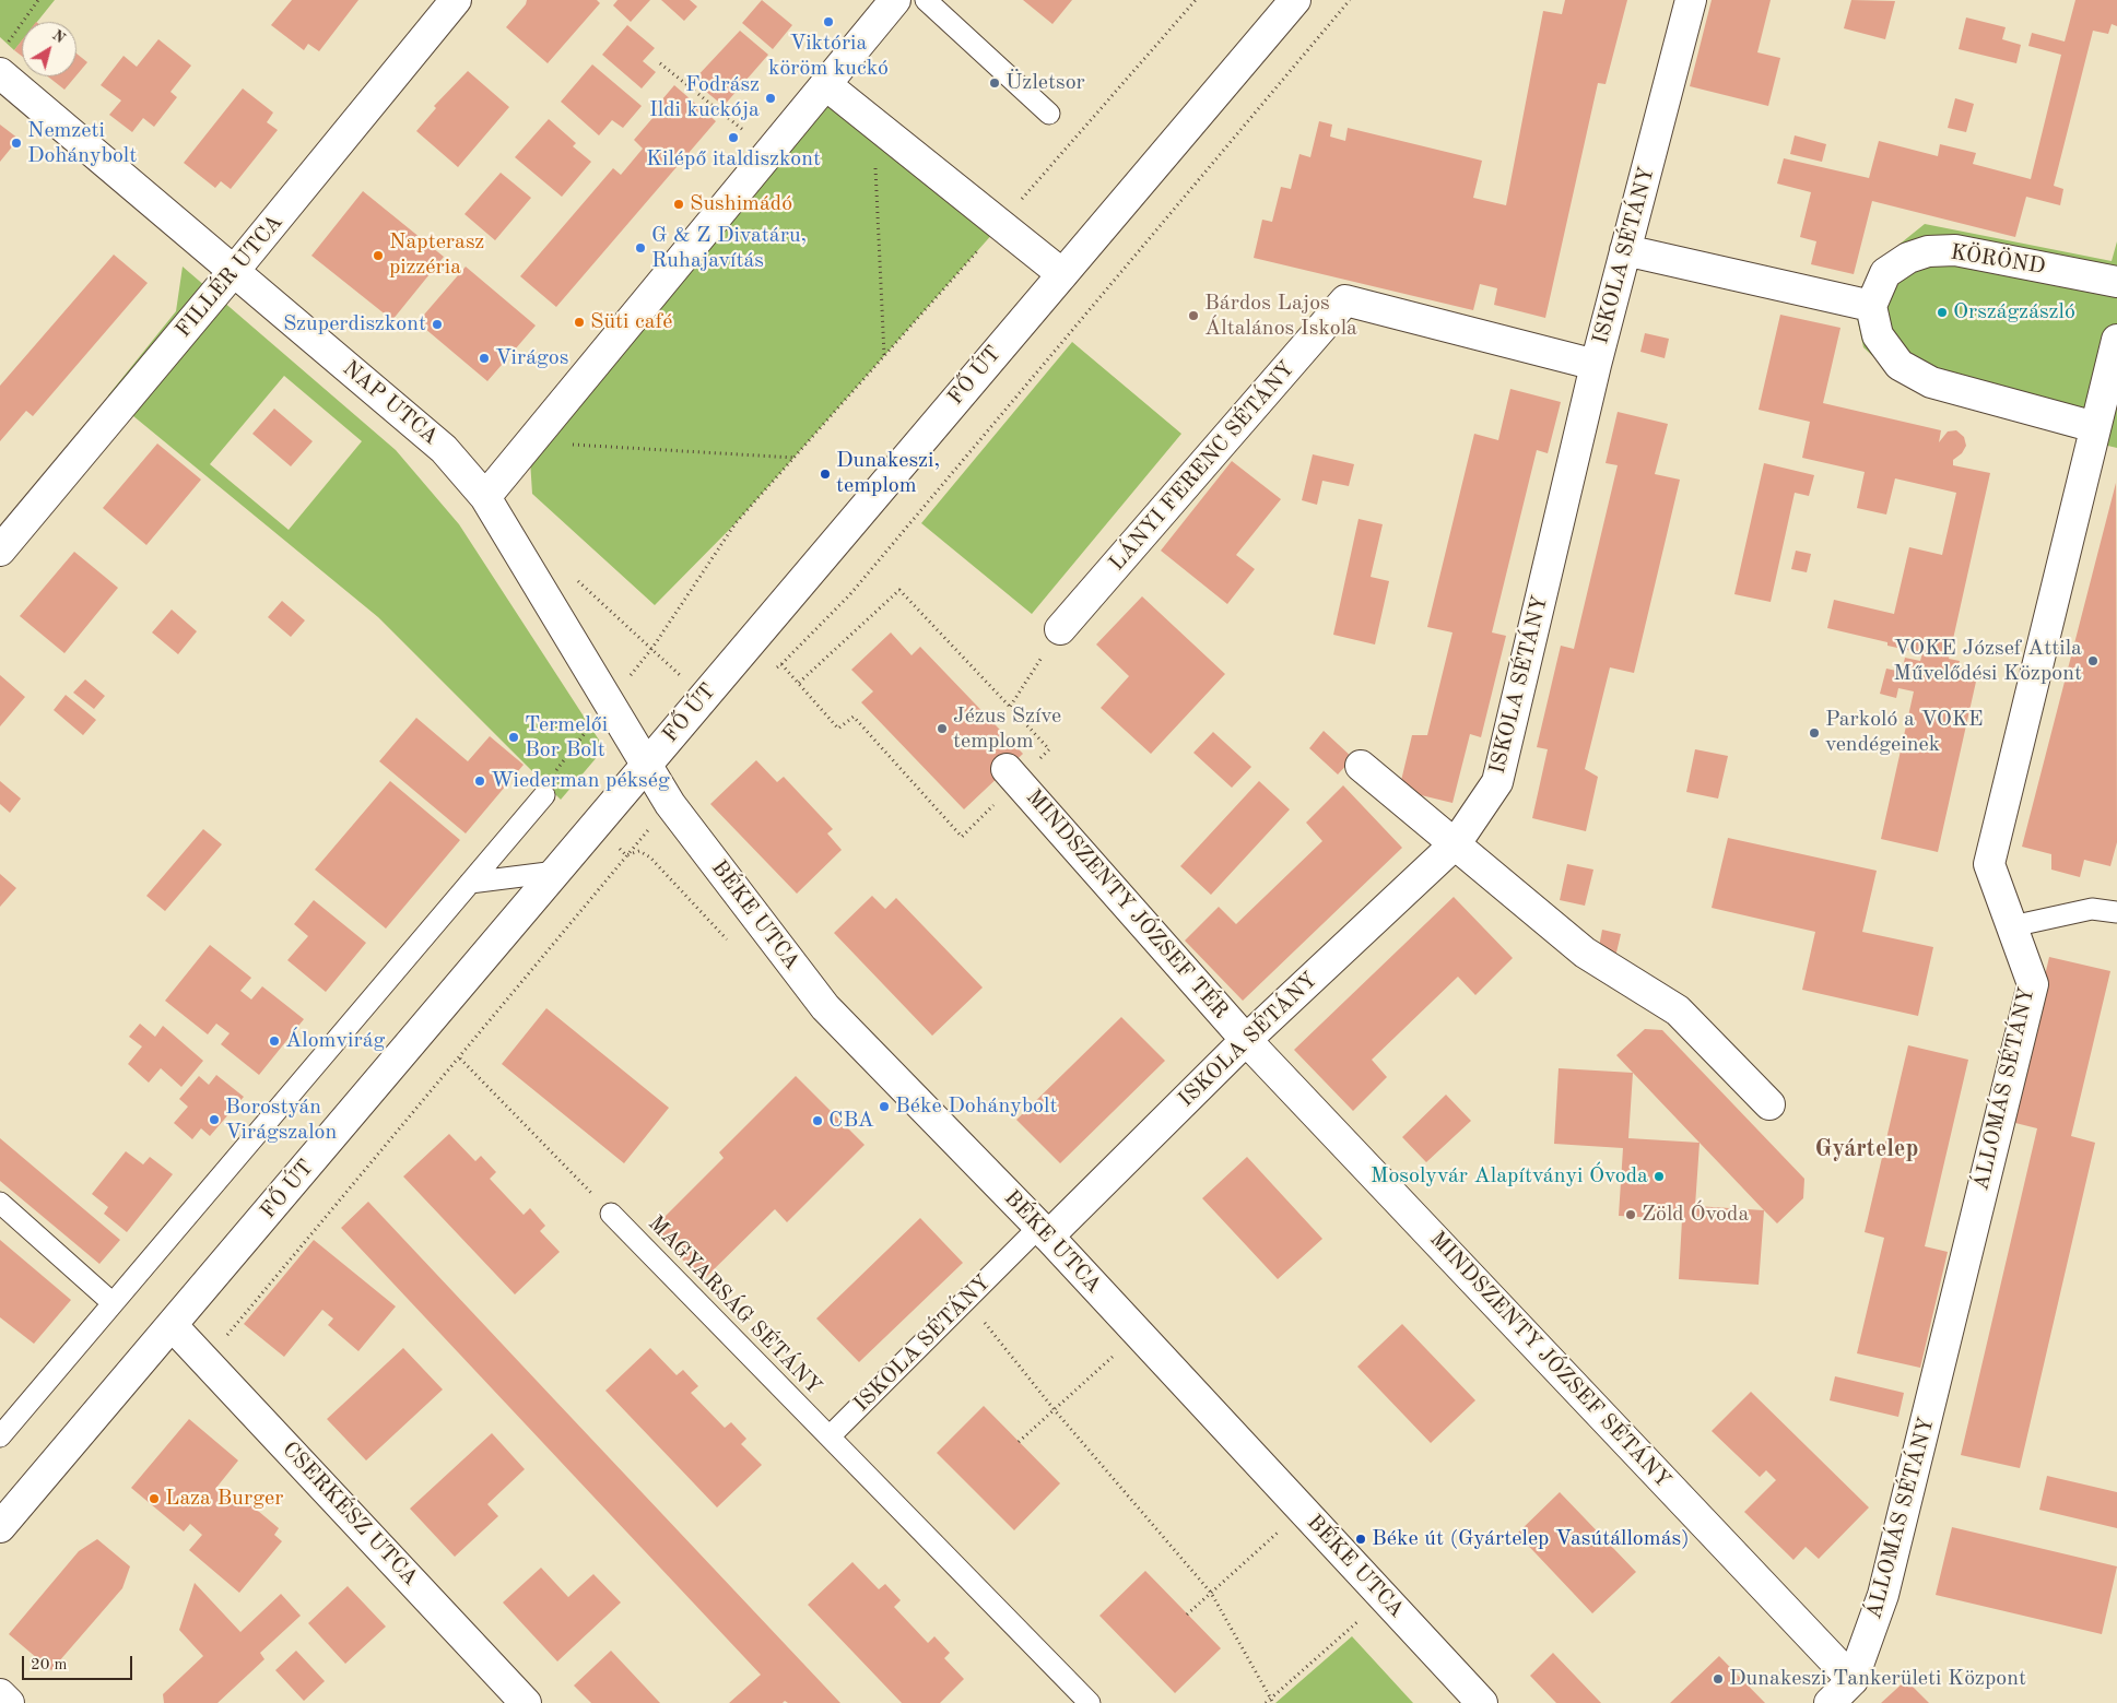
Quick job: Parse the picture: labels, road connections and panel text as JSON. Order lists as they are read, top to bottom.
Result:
{
  "streets": {
    "street": [
      "ISKOLA SÉTÁNY",
      "KÖRÖND",
      "FILLÉR UTCA",
      "FŐ ÚT",
      "NAP UTCA",
      "LÁNYI FERENC SÉTÁNY",
      "MINDSZENTY JÓZSEF TÉR",
      "BÉKE UTCA",
      "ÁLLOMÁS SÉTÁNY",
      "MINDSZENTY JÓZSEF SÉTÁNY",
      "CSERKÉSZ UTCA"
    ],
    "lane": ["MAGYARSÁG SÉTÁNY"]
  },
  "crossings": [
    ["ISKOLA SÉTÁNY", "LÁNYI FERENC SÉTÁNY"],
    ["ISKOLA SÉTÁNY", "MINDSZENTY JÓZSEF TÉR"],
    ["ISKOLA SÉTÁNY", "BÉKE UTCA"],
    ["ISKOLA SÉTÁNY", "MAGYARSÁG SÉTÁNY"],
    ["ISKOLA SÉTÁNY", "MINDSZENTY JÓZSEF SÉTÁNY"],
    ["FILLÉR UTCA", "NAP UTCA"],
    ["FŐ ÚT", "NAP UTCA"],
    ["FŐ ÚT", "BÉKE UTCA"],
    ["FŐ ÚT", "CSERKÉSZ UTCA"],
    ["NAP UTCA", "BÉKE UTCA"],
    ["MINDSZENTY JÓZSEF TÉR", "MINDSZENTY JÓZSEF SÉTÁNY"],
    ["ÁLLOMÁS SÉTÁNY", "MINDSZENTY JÓZSEF SÉTÁNY"]
  ],
  "districts": ["Gyártelep"],
  "places": [
    "Viktória köröm kuckó",
    "Üzletsor",
    "Fodrász Ildi kuckója",
    "Kilépő italdiszkont",
    "Nemzeti Dohánybolt",
    "Sushimádó",
    "G & Z Divatáru, Ruhajavítás",
    "Napterasz pizzéria",
    "Országzászló",
    "Bárdos Lajos Általános Iskola",
    "Süti café",
    "Szuperdiszkont",
    "Virágos",
    "Dunakeszi, templom",
    "VOKE József Attila Művelődési Központ",
    "Jézus Szíve templom",
    "Parkoló a VOKE vendégeinek",
    "Termelői Bor Bolt",
    "Wiederman pékség",
    "Álomvirág",
    "Béke Dohánybolt",
    "Borostyán Virágszalon",
    "CBA",
    "Mosolyvár Alapítványi Óvoda",
    "Zöld Óvoda",
    "Laza Burger",
    "Béke út (Gyártelep Vasútállomás)",
    "Dunakeszi Tankerületi Központ"
  ],
  "scale_bar": "20 m",
  "north": "top right"
}
